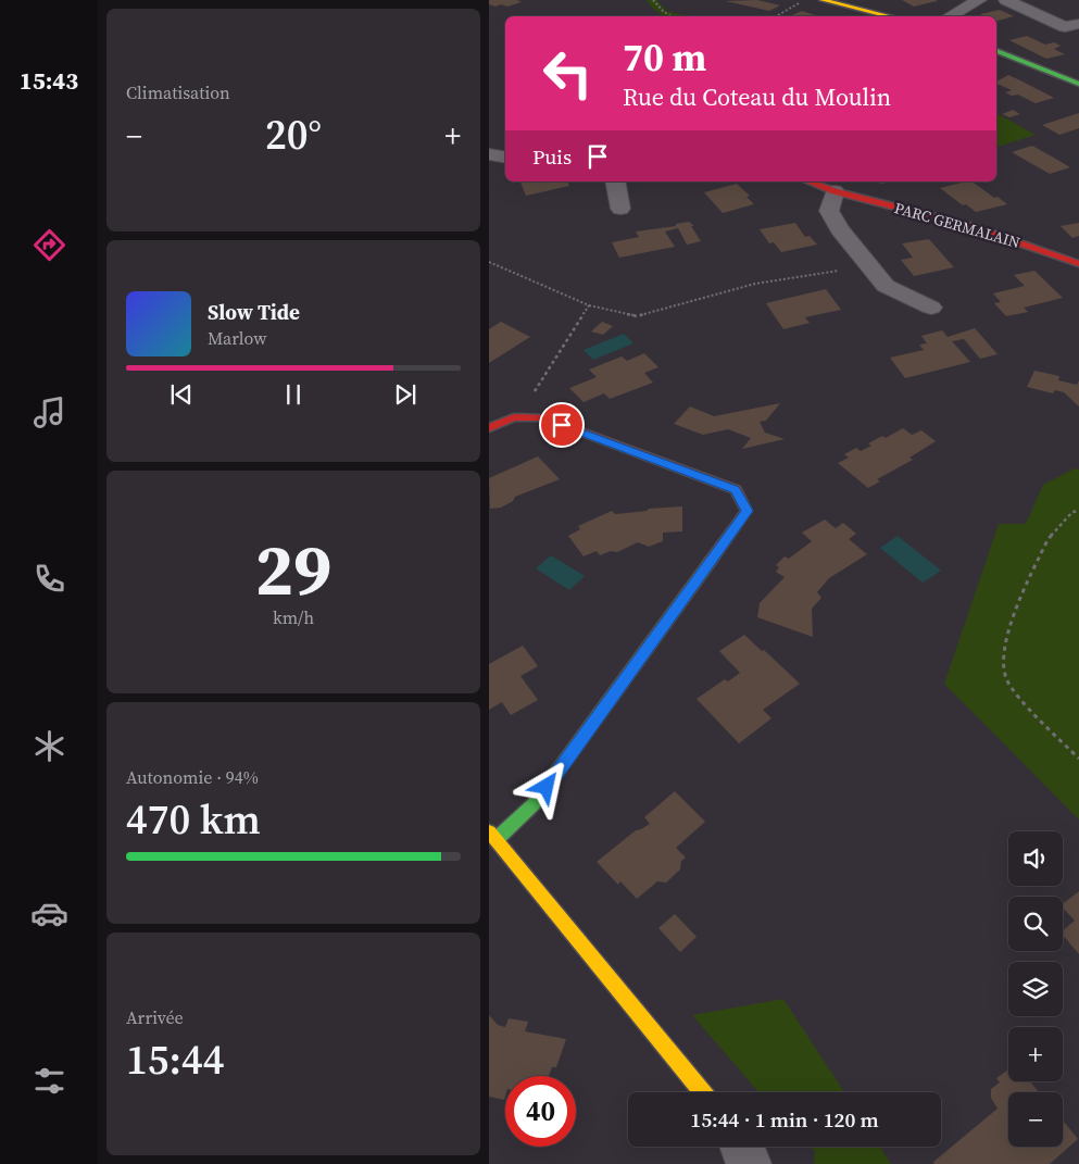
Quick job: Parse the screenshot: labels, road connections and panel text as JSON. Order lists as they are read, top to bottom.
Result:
{
  "streets": {
    "street": ["PARC GERMALAIN"]
  },
  "page": {
    "tabs": "15:43",
    "tile": [
      "Climatisation",
      ["29", "km/h"],
      ["Autonomie · 94%", "470 km"],
      ["Arrivée", "15:44"]
    ],
    "turn": ["70 m", "Rue du Coteau du Moulin"],
    "heat": ["−", "20°", "+"],
    "then": "Puis",
    "song": ["Slow Tide", "Marlow"],
    "map_buttons": ["+", "−"],
    "limit": "40",
    "trip": "15:44 · 1 min · 120 m"
  }
}
